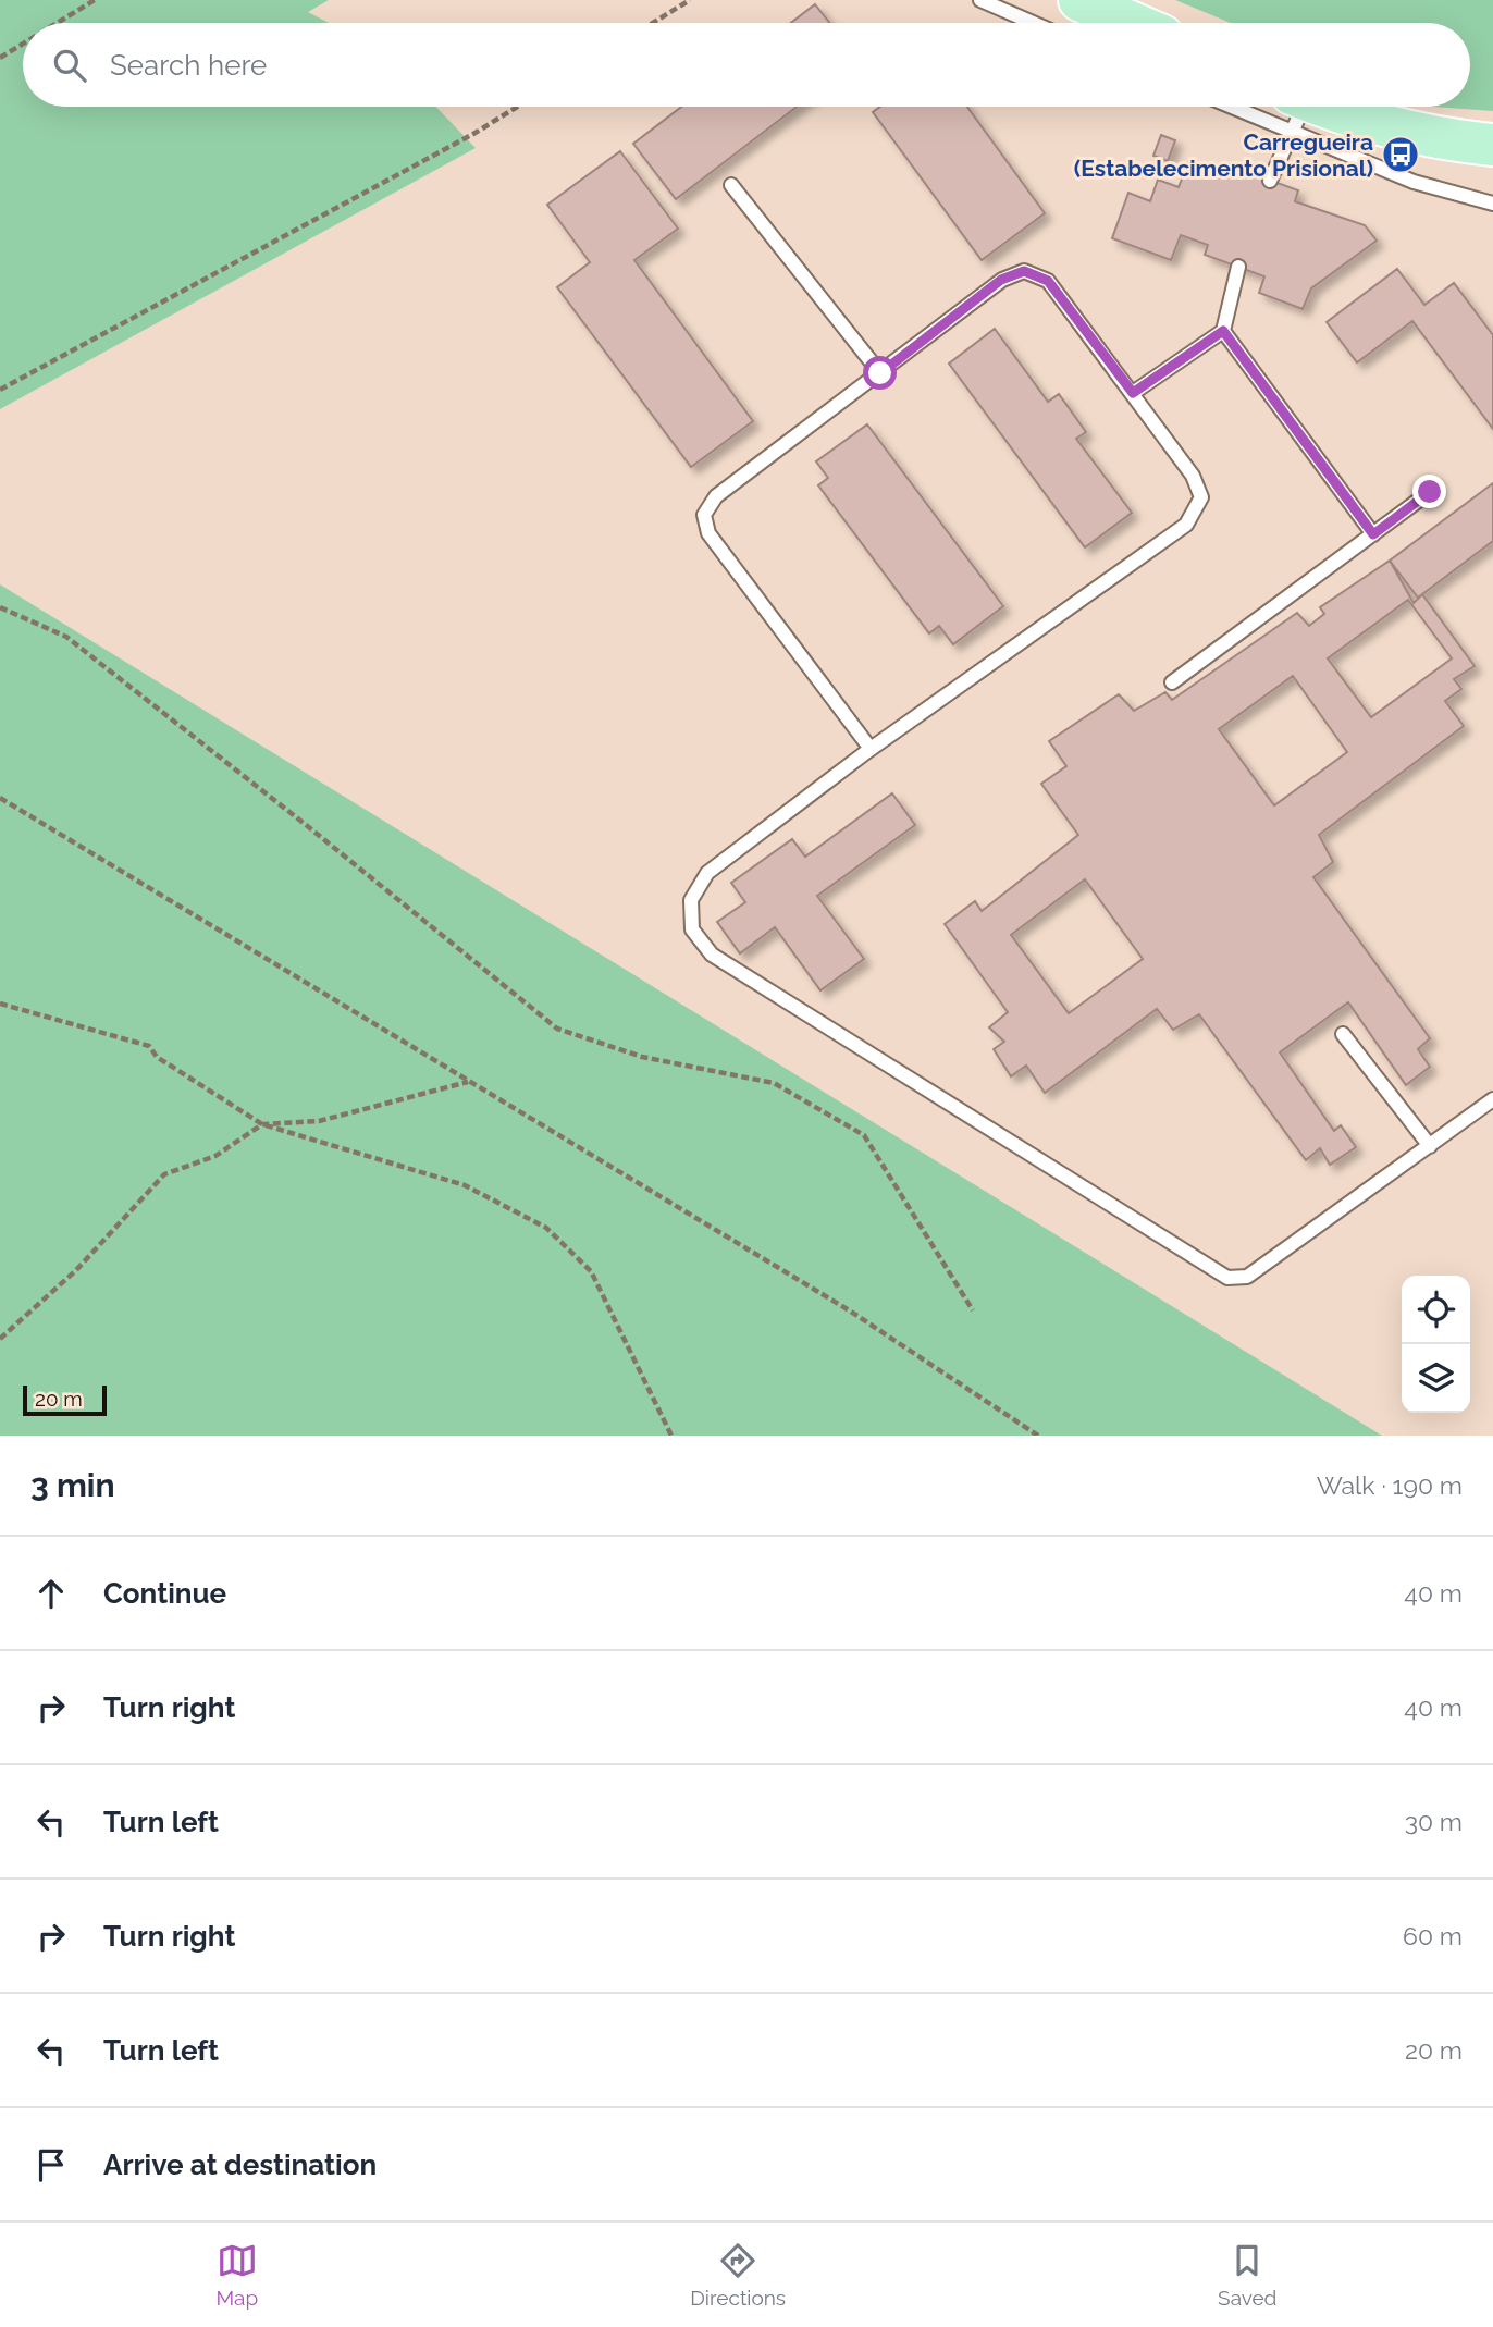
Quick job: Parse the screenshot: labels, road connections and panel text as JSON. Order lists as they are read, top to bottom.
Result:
{
  "places": {
    "bus stop": ["Carregueira (Estabelecimento Prisional)"]
  },
  "scale_bar": "20 m",
  "page": {
    "search": "Search here",
    "scale": "20 m",
    "heading": ["3 min", "Walk · 190 m"],
    "list": [
      ["Continue", "40 m"],
      ["Turn right", "40 m"],
      ["Turn left", "30 m"],
      ["Turn right", "60 m"],
      ["Turn left", "20 m"],
      "Arrive at destination"
    ],
    "nav": ["Map", "Directions", "Saved"]
  }
}
